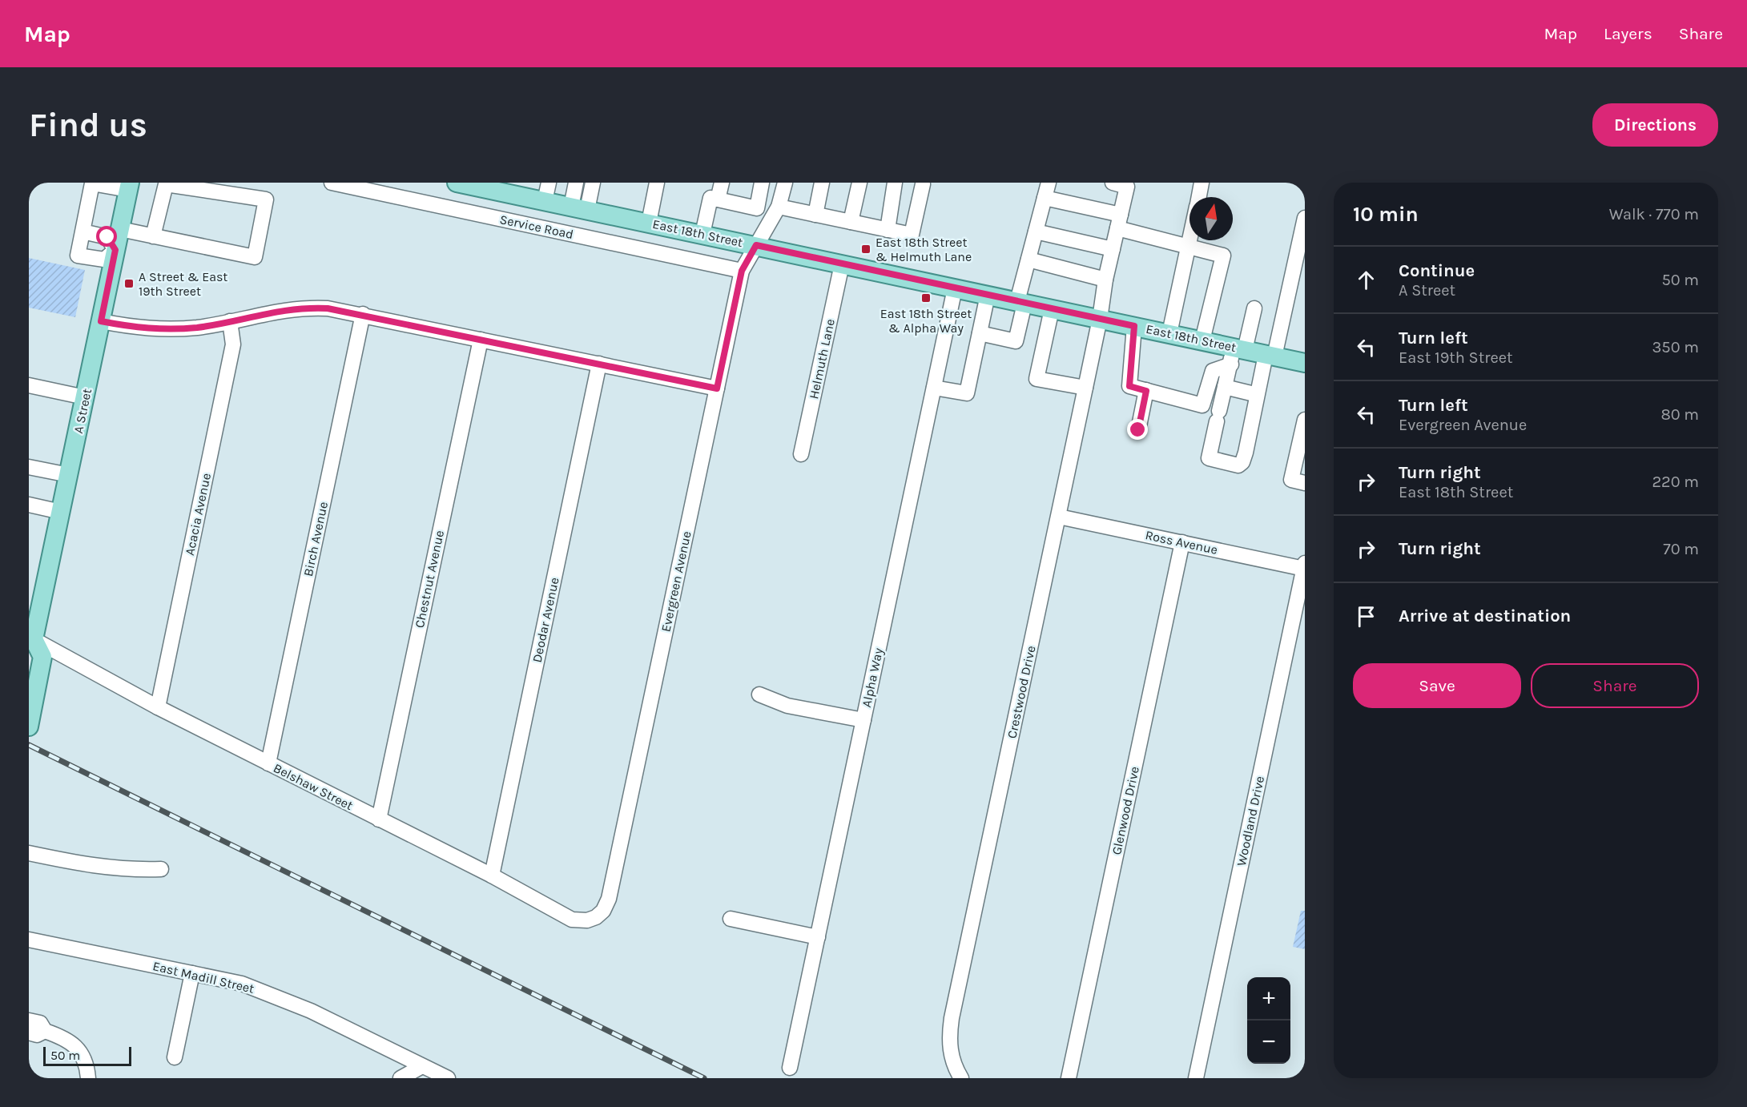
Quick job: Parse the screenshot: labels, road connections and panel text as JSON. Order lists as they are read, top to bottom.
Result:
{
  "streets": {
    "main road": ["East 18th Street", "A Street"],
    "street": [
      "Service Road",
      "Helmuth Lane",
      "Acacia Avenue",
      "Birch Avenue",
      "Ross Avenue",
      "Chestnut Avenue",
      "Evergreen Avenue",
      "Deodar Avenue",
      "Alpha Way",
      "Crestwood Drive",
      "Belshaw Street",
      "Glenwood Drive",
      "Woodland Drive",
      "East Madill Street"
    ]
  },
  "crossings": [
    ["Service Road", "Evergreen Avenue"],
    ["East 18th Street", "Helmuth Lane"],
    ["East 18th Street", "Evergreen Avenue"],
    ["East 18th Street", "Alpha Way"],
    ["East 18th Street", "Crestwood Drive"],
    ["A Street", "Belshaw Street"],
    ["Acacia Avenue", "Belshaw Street"],
    ["Birch Avenue", "Belshaw Street"],
    ["Ross Avenue", "Crestwood Drive"],
    ["Ross Avenue", "Glenwood Drive"],
    ["Ross Avenue", "Woodland Drive"],
    ["Chestnut Avenue", "Belshaw Street"],
    ["Evergreen Avenue", "Belshaw Street"],
    ["Deodar Avenue", "Belshaw Street"]
  ],
  "places": {
    "transit": ["East 18th Street & Helmuth Lane", "A Street & East 19th Street", "East 18th Street & Alpha Way"]
  },
  "scale_bar": "50 m",
  "north": "top",
  "page": {
    "header": "Map",
    "nav": ["Map", "Layers", "Share"],
    "buttons": [
      "Directions",
      ["Save", "Share"]
    ],
    "title": "Find us",
    "heading": ["10 min", "Walk · 770 m"],
    "list": [
      ["Continue", "A Street", "50 m"],
      ["Turn left", "East 19th Street", "350 m"],
      ["Turn left", "Evergreen Avenue", "80 m"],
      ["Turn right", "East 18th Street", "220 m"],
      ["Turn right", "70 m"],
      "Arrive at destination"
    ],
    "map_buttons": ["+", "−"],
    "scale": "50 m"
  }
}
